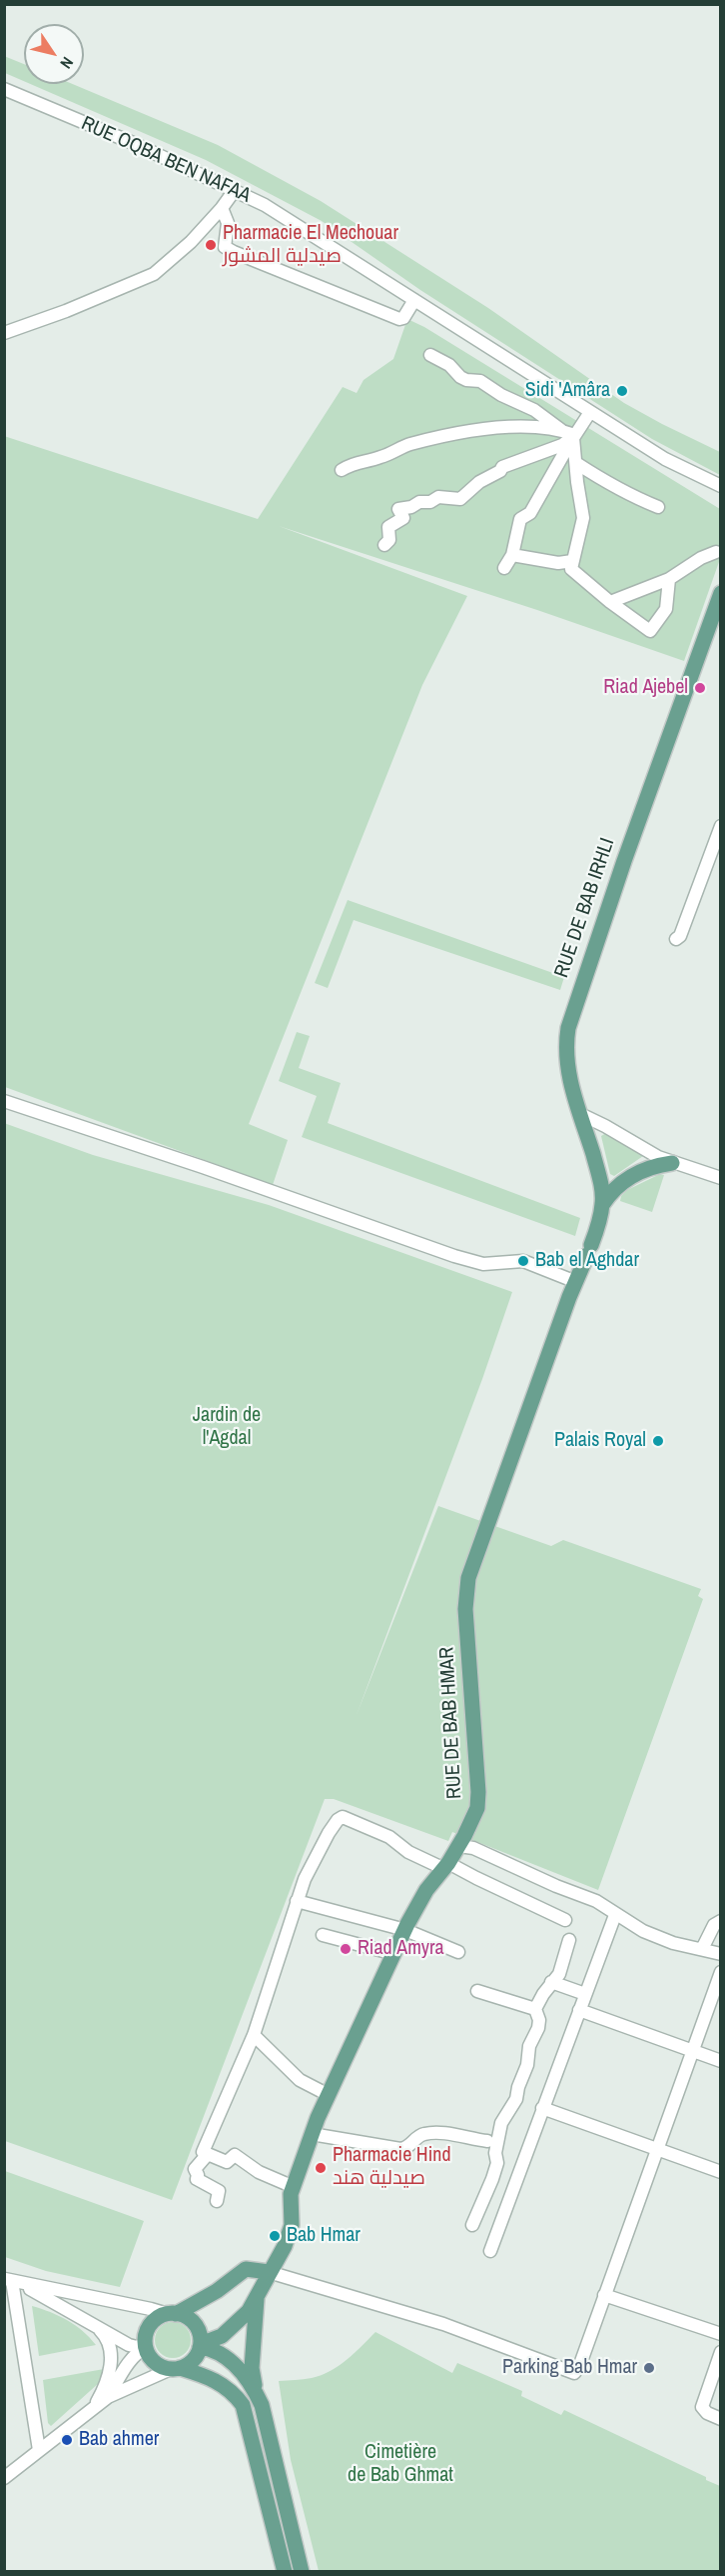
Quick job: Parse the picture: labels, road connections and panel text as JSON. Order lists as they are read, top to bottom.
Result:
{
  "streets": {
    "main road": ["RUE DE BAB IRHLI", "RUE DE BAB HMAR"],
    "street": ["RUE OQBA BEN NAFAA"]
  },
  "crossings": [
    ["RUE DE BAB IRHLI", "RUE DE BAB HMAR"]
  ],
  "parks": ["Jardin de l'Agdal", "Cimetière de Bab Ghmat"],
  "places": [
    "Pharmacie El Mechouar صيدلية المشور",
    "Sidi 'Amâra",
    "Riad Ajebel",
    "Bab el Aghdar",
    "Palais Royal",
    "Riad Amyra",
    "Pharmacie Hind صيدلية هند",
    "Bab Hmar",
    "Parking Bab Hmar",
    "Bab ahmer"
  ],
  "north": "bottom right"
}
